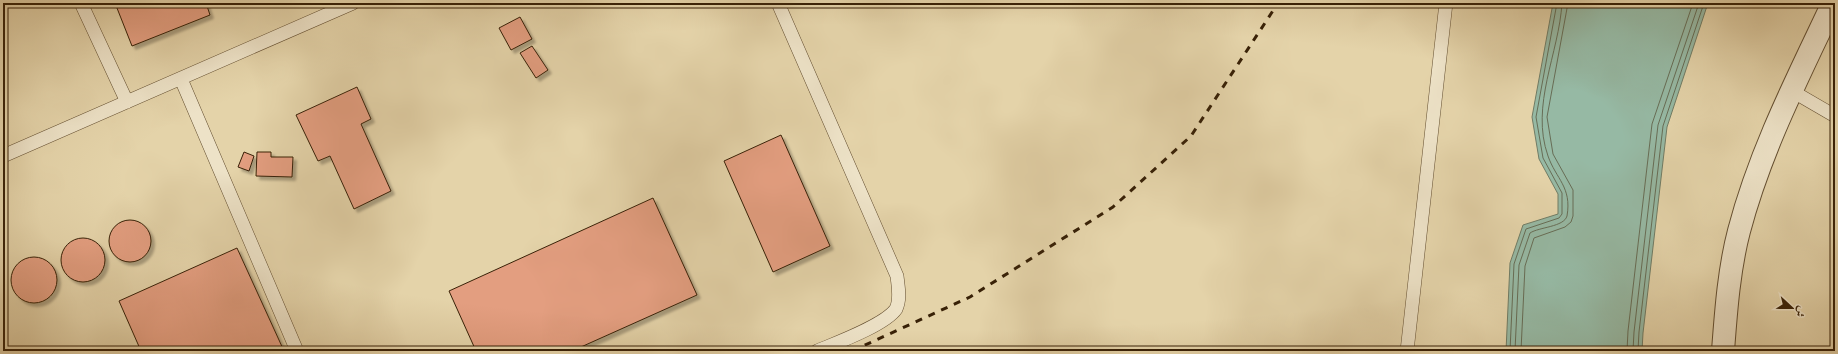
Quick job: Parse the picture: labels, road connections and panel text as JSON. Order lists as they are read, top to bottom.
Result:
{
  "north": "right"
}
